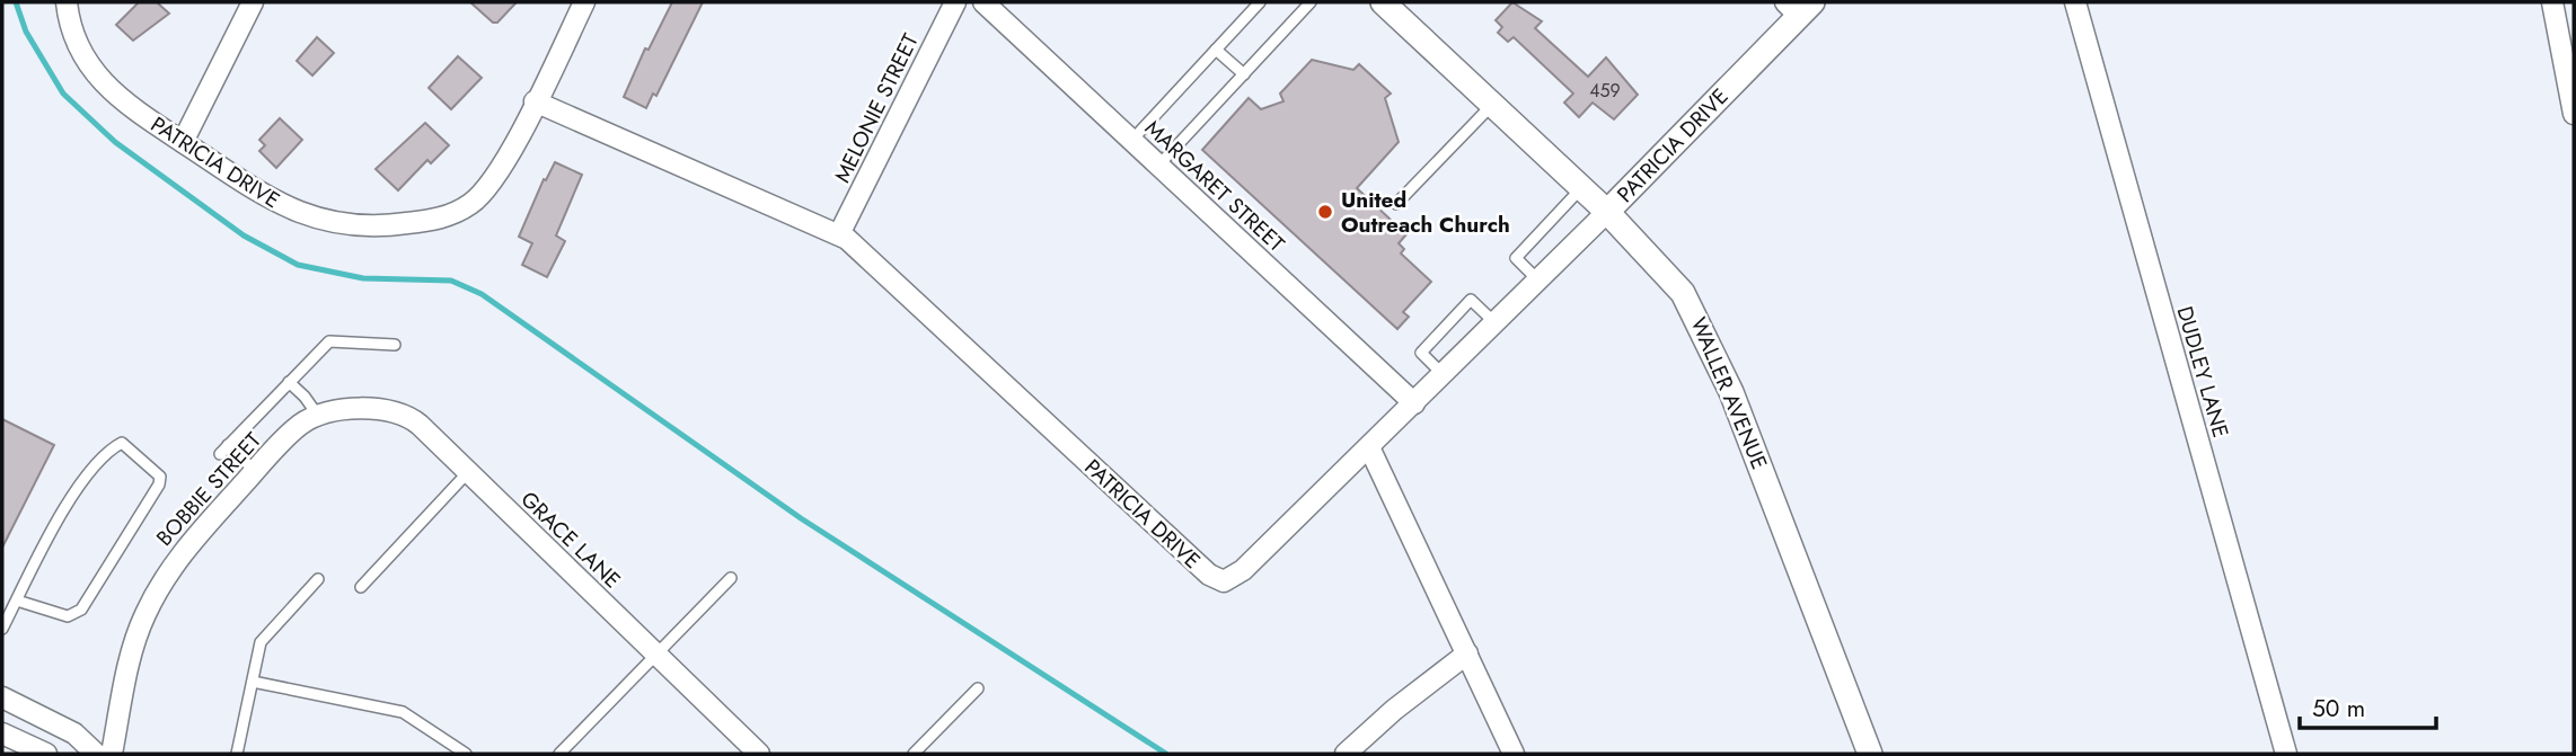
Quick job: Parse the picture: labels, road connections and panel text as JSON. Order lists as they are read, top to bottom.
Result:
{
  "streets": {
    "street": [
      "MELONIE STREET",
      "PATRICIA DRIVE",
      "MARGARET STREET",
      "DUDLEY LANE",
      "WALLER AVENUE",
      "BOBBIE STREET",
      "GRACE LANE"
    ]
  },
  "crossings": [
    ["MELONIE STREET", "PATRICIA DRIVE"],
    ["PATRICIA DRIVE", "MARGARET STREET"],
    ["PATRICIA DRIVE", "WALLER AVENUE"],
    ["BOBBIE STREET", "GRACE LANE"]
  ],
  "places": ["United Outreach Church"],
  "house_numbers": ["459"],
  "scale_bar": "50 m"
}
